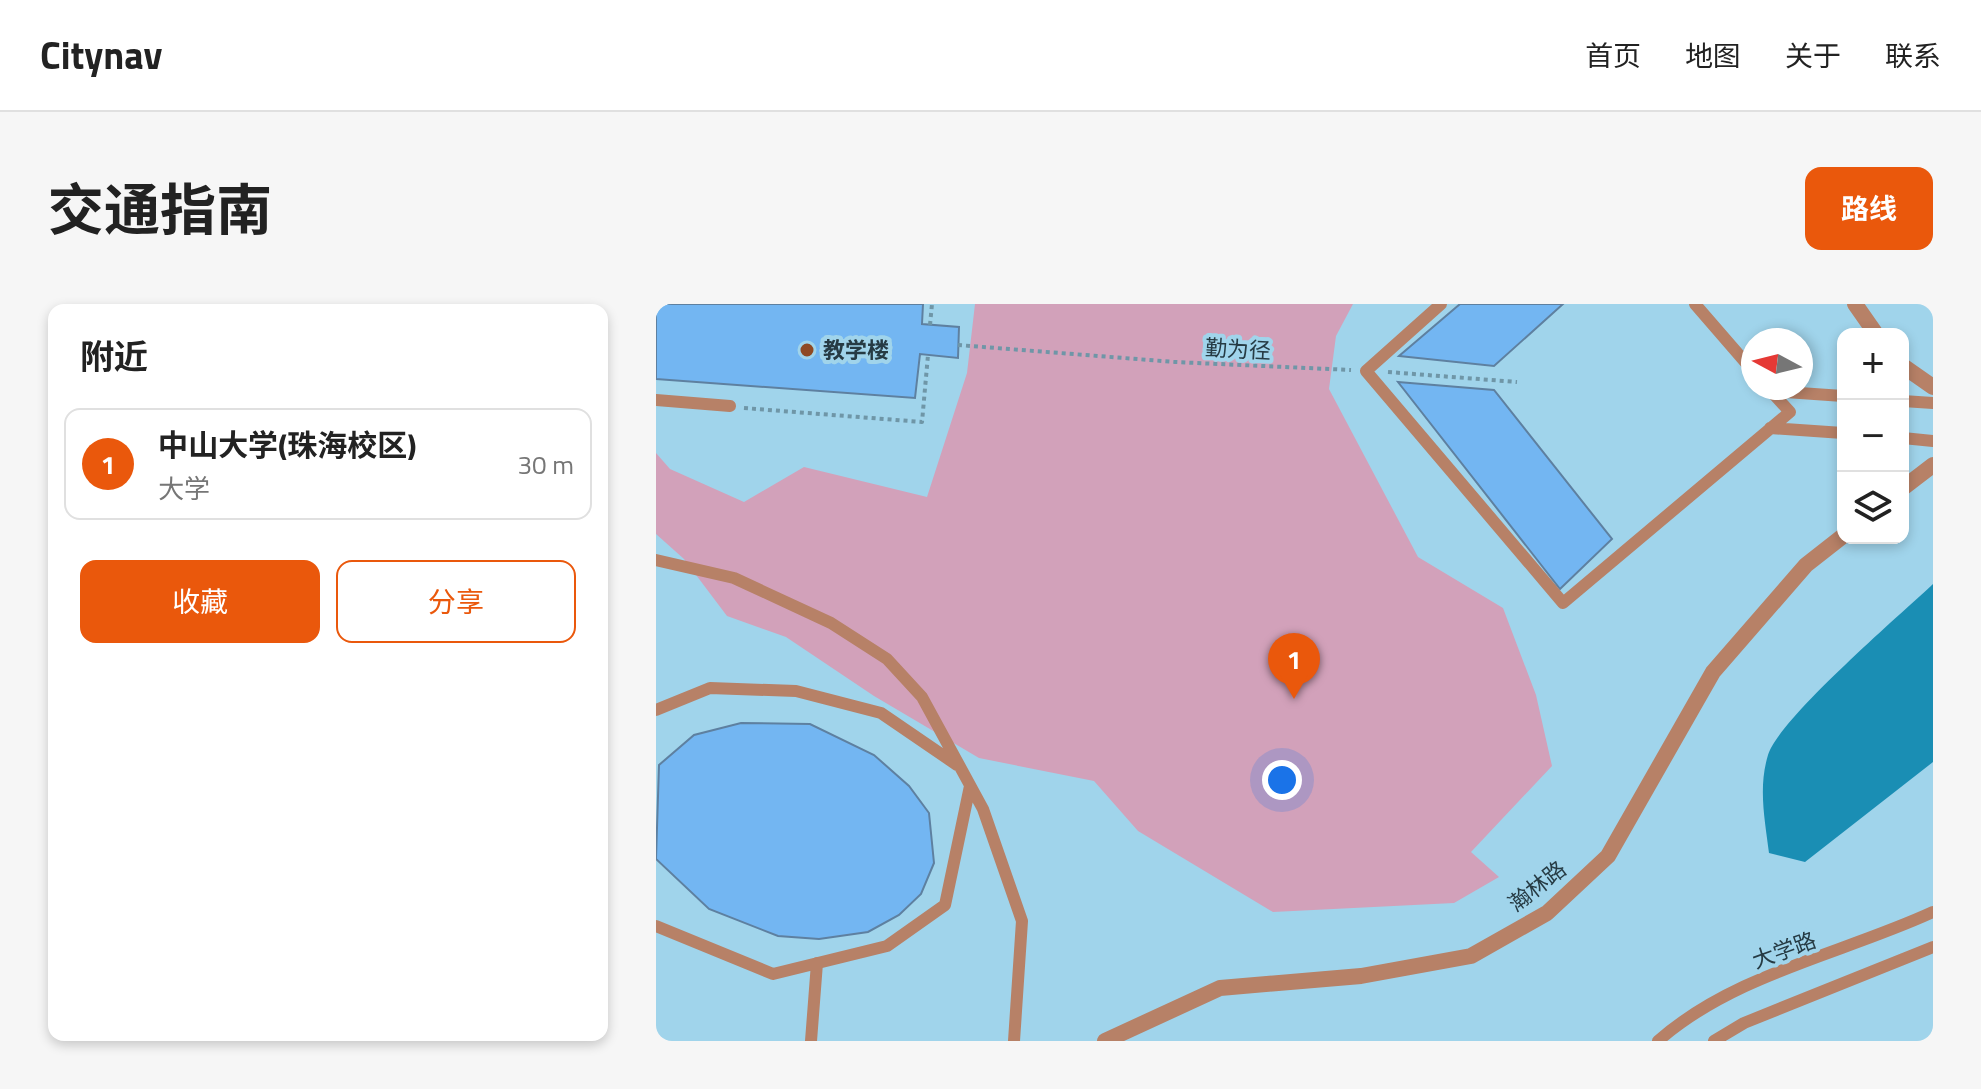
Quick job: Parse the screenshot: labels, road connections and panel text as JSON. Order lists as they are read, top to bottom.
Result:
{
  "streets": {
    "street": ["瀚林路"],
    "lane": ["大学路"],
    "path": ["勤为径"]
  },
  "places": ["教学楼"],
  "north": "left",
  "page": {
    "header": "Citynav",
    "nav": [
      "首页",
      "地图",
      "关于",
      "联系"
    ],
    "title": "交通指南",
    "buttons": [
      "路线",
      ["收藏", "分享"]
    ],
    "heading": "附近",
    "map_buttons": ["+", "−"],
    "list": [
      {
        "mark": "1",
        "name": "中山大学(珠海校区)",
        "note": "大学",
        "value": "30 m"
      }
    ],
    "pins": "1"
  }
}
